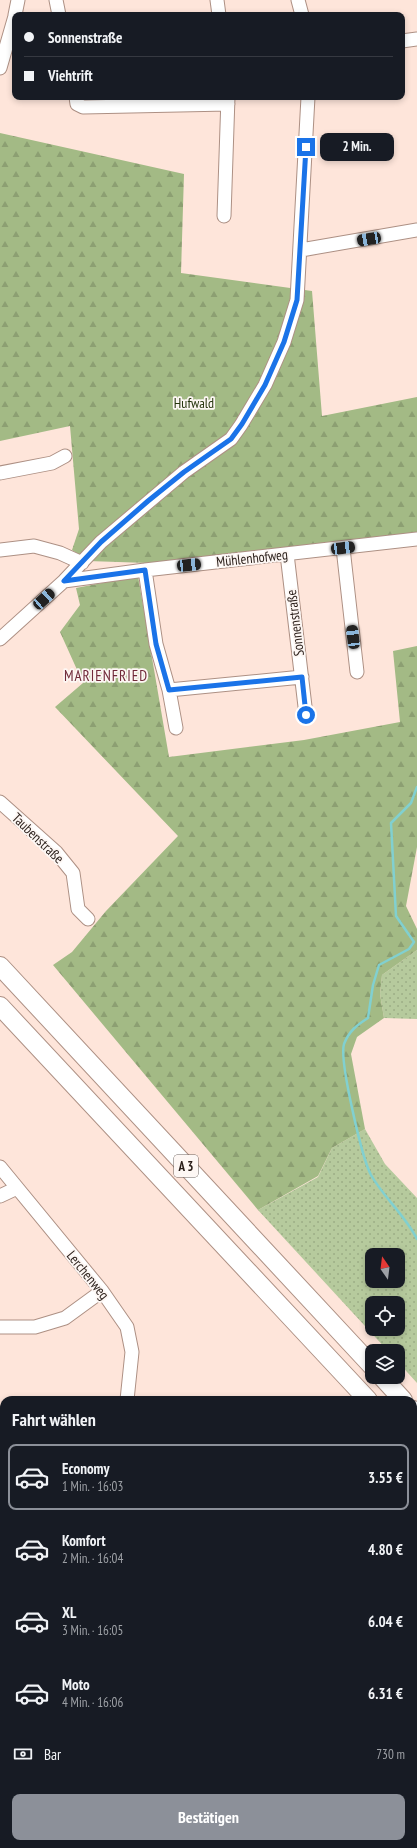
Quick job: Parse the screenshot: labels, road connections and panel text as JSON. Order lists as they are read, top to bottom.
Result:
{
  "streets": {
    "highway": ["A 3"],
    "street": [
      "Mühlenhofweg",
      "Sonnenstraße",
      "Taubenstraße",
      "Lerchenweg"
    ]
  },
  "crossings": [
    ["Mühlenhofweg", "Sonnenstraße"]
  ],
  "districts": ["MARIENFRIED"],
  "parks": ["Hufwald"],
  "north": "top",
  "page": {
    "banner": ["Sonnenstraße", "Viehtrift"],
    "bubble": "2 Min.",
    "heading": "Fahrt wählen",
    "list": [
      {
        "name": "Economy",
        "note": "1 Min. · 16:03",
        "value": "3.55 €"
      },
      {
        "name": "Komfort",
        "note": "2 Min. · 16:04",
        "value": "4.80 €"
      },
      {
        "name": "XL",
        "note": "3 Min. · 16:05",
        "value": "6.04 €"
      },
      {
        "name": "Moto",
        "note": "4 Min. · 16:06",
        "value": "6.31 €"
      }
    ],
    "pay": ["Bar", "730 m"],
    "buttons": "Bestätigen"
  }
}
